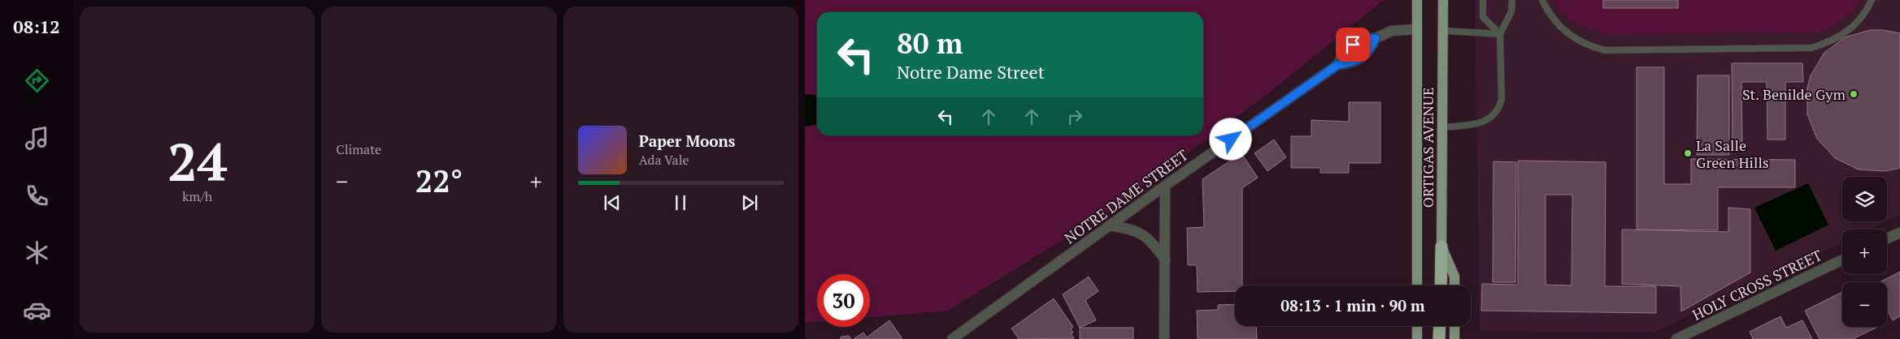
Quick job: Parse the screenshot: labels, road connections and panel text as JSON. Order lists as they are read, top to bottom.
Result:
{
  "streets": {
    "main road": ["ORTIGAS AVENUE"],
    "street": ["NOTRE DAME STREET", "HOLY CROSS STREET"]
  },
  "crossings": [
    ["ORTIGAS AVENUE", "NOTRE DAME STREET"]
  ],
  "places": ["St. Benilde Gym", "La Salle Green Hills"],
  "page": {
    "tabs": "08:12",
    "tile": [
      ["24", "km/h"],
      "Climate"
    ],
    "turn": ["80 m", "Notre Dame Street"],
    "song": ["Paper Moons", "Ada Vale"],
    "heat": ["−", "22°", "+"],
    "map_buttons": ["+", "−"],
    "limit": "30",
    "trip": "08:13 · 1 min · 90 m"
  }
}
